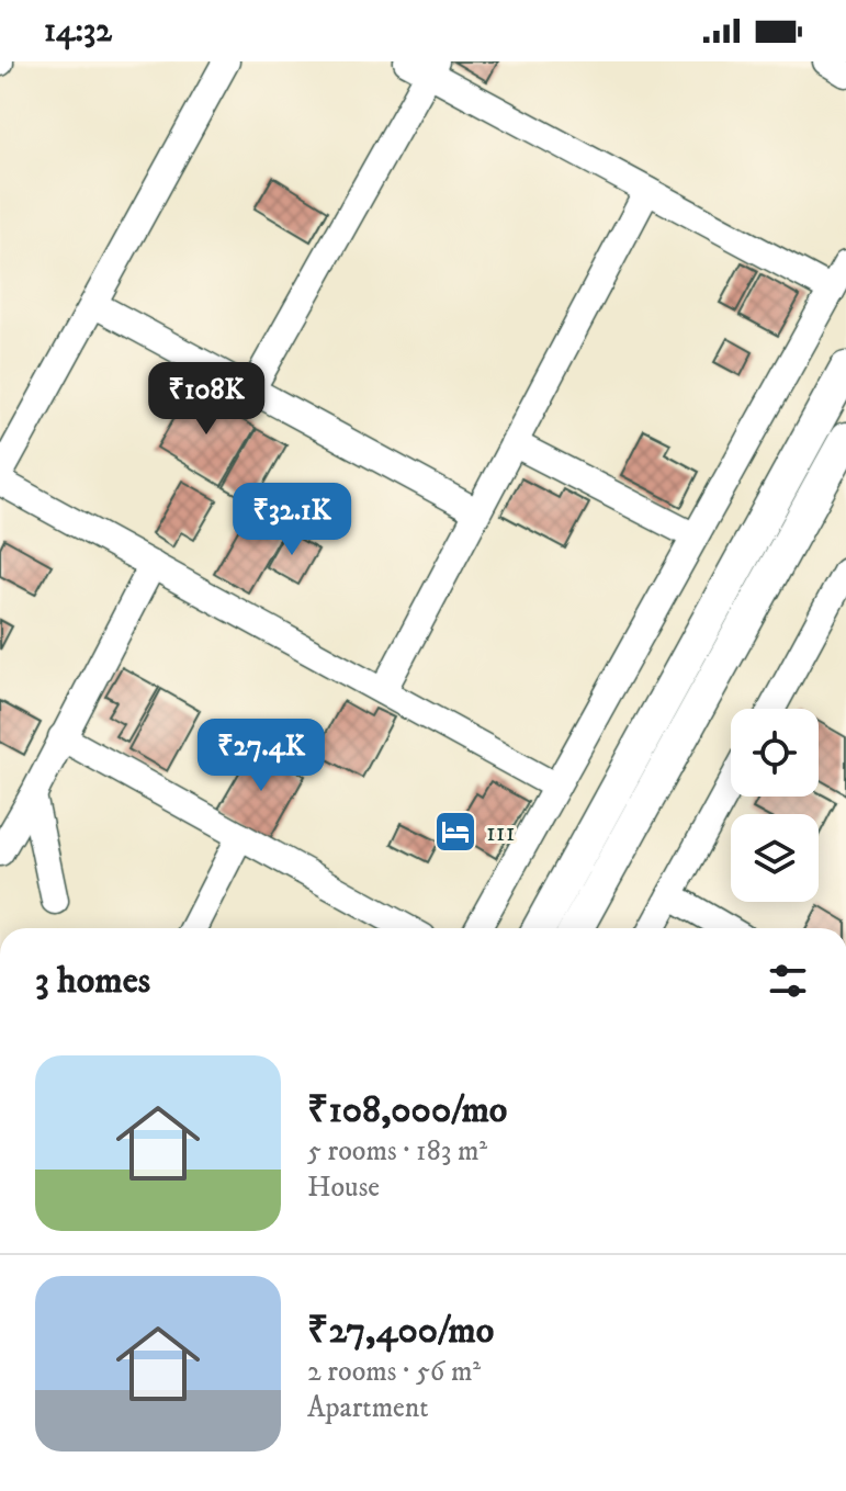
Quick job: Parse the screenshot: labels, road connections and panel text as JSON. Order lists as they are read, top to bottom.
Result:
{
  "places": {
    "hotel": ["111"]
  },
  "page": {
    "status": "14:32",
    "price": ["₹108K", "₹32.1K", "₹27.4K"],
    "heading": "3 homes",
    "list": [
      {
        "name": "₹108,000/mo",
        "note": "5 rooms · 183 m² · House"
      },
      {
        "name": "₹27,400/mo",
        "note": "2 rooms · 56 m² · Apartment"
      }
    ]
  }
}
